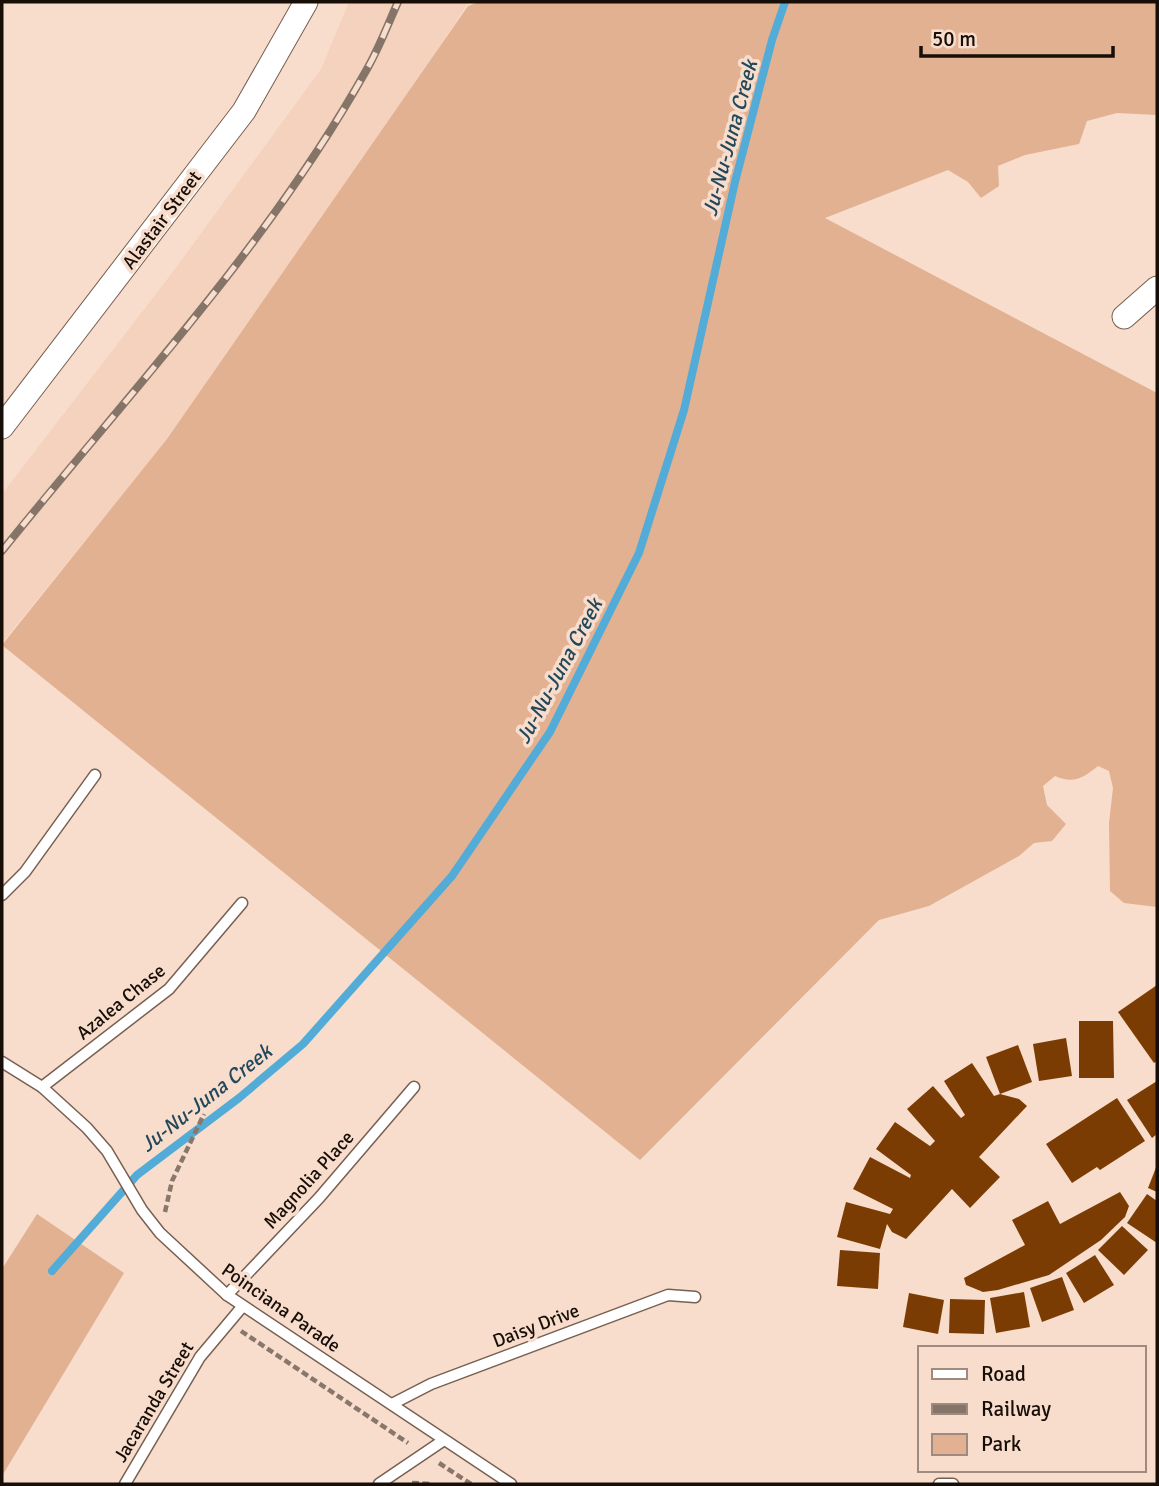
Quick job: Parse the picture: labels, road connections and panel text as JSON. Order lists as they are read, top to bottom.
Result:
{
  "streets": {
    "street": ["Alastair Street"],
    "lane": [
      "Azalea Chase",
      "Magnolia Place",
      "Poinciana Parade",
      "Daisy Drive",
      "Jacaranda Street"
    ]
  },
  "crossings": [
    ["Azalea Chase", "Poinciana Parade"],
    ["Magnolia Place", "Poinciana Parade"],
    ["Poinciana Parade", "Daisy Drive"],
    ["Poinciana Parade", "Jacaranda Street"]
  ],
  "water": ["Ju-Nu-Juna Creek"],
  "legend": ["Road", "Railway", "Park"],
  "scale_bar": "50 m"
}
